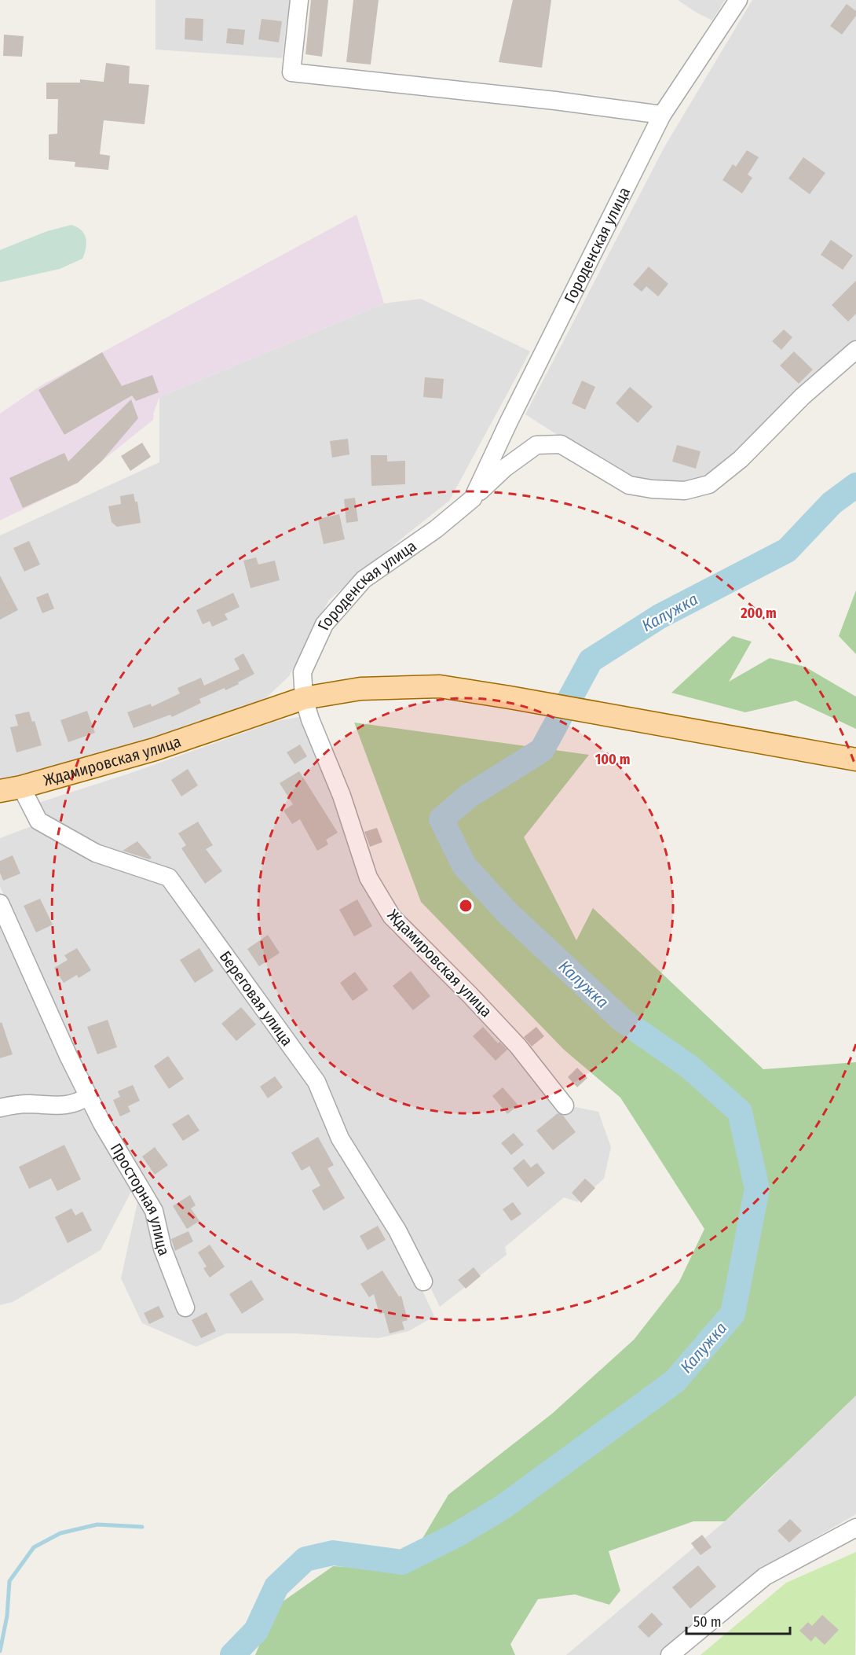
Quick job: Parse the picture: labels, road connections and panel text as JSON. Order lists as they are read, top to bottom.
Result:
{
  "streets": {
    "main road": ["Ждамировская улица"],
    "street": ["Городенская улица", "Береговая улица", "Просторная улица"]
  },
  "crossings": [
    ["Городенская улица", "Ждамировская улица"],
    ["Ждамировская улица", "Береговая улица"]
  ],
  "water": ["Калужка"],
  "scale_bar": "50 m",
  "rings": ["200 m", "100 m"]
}
